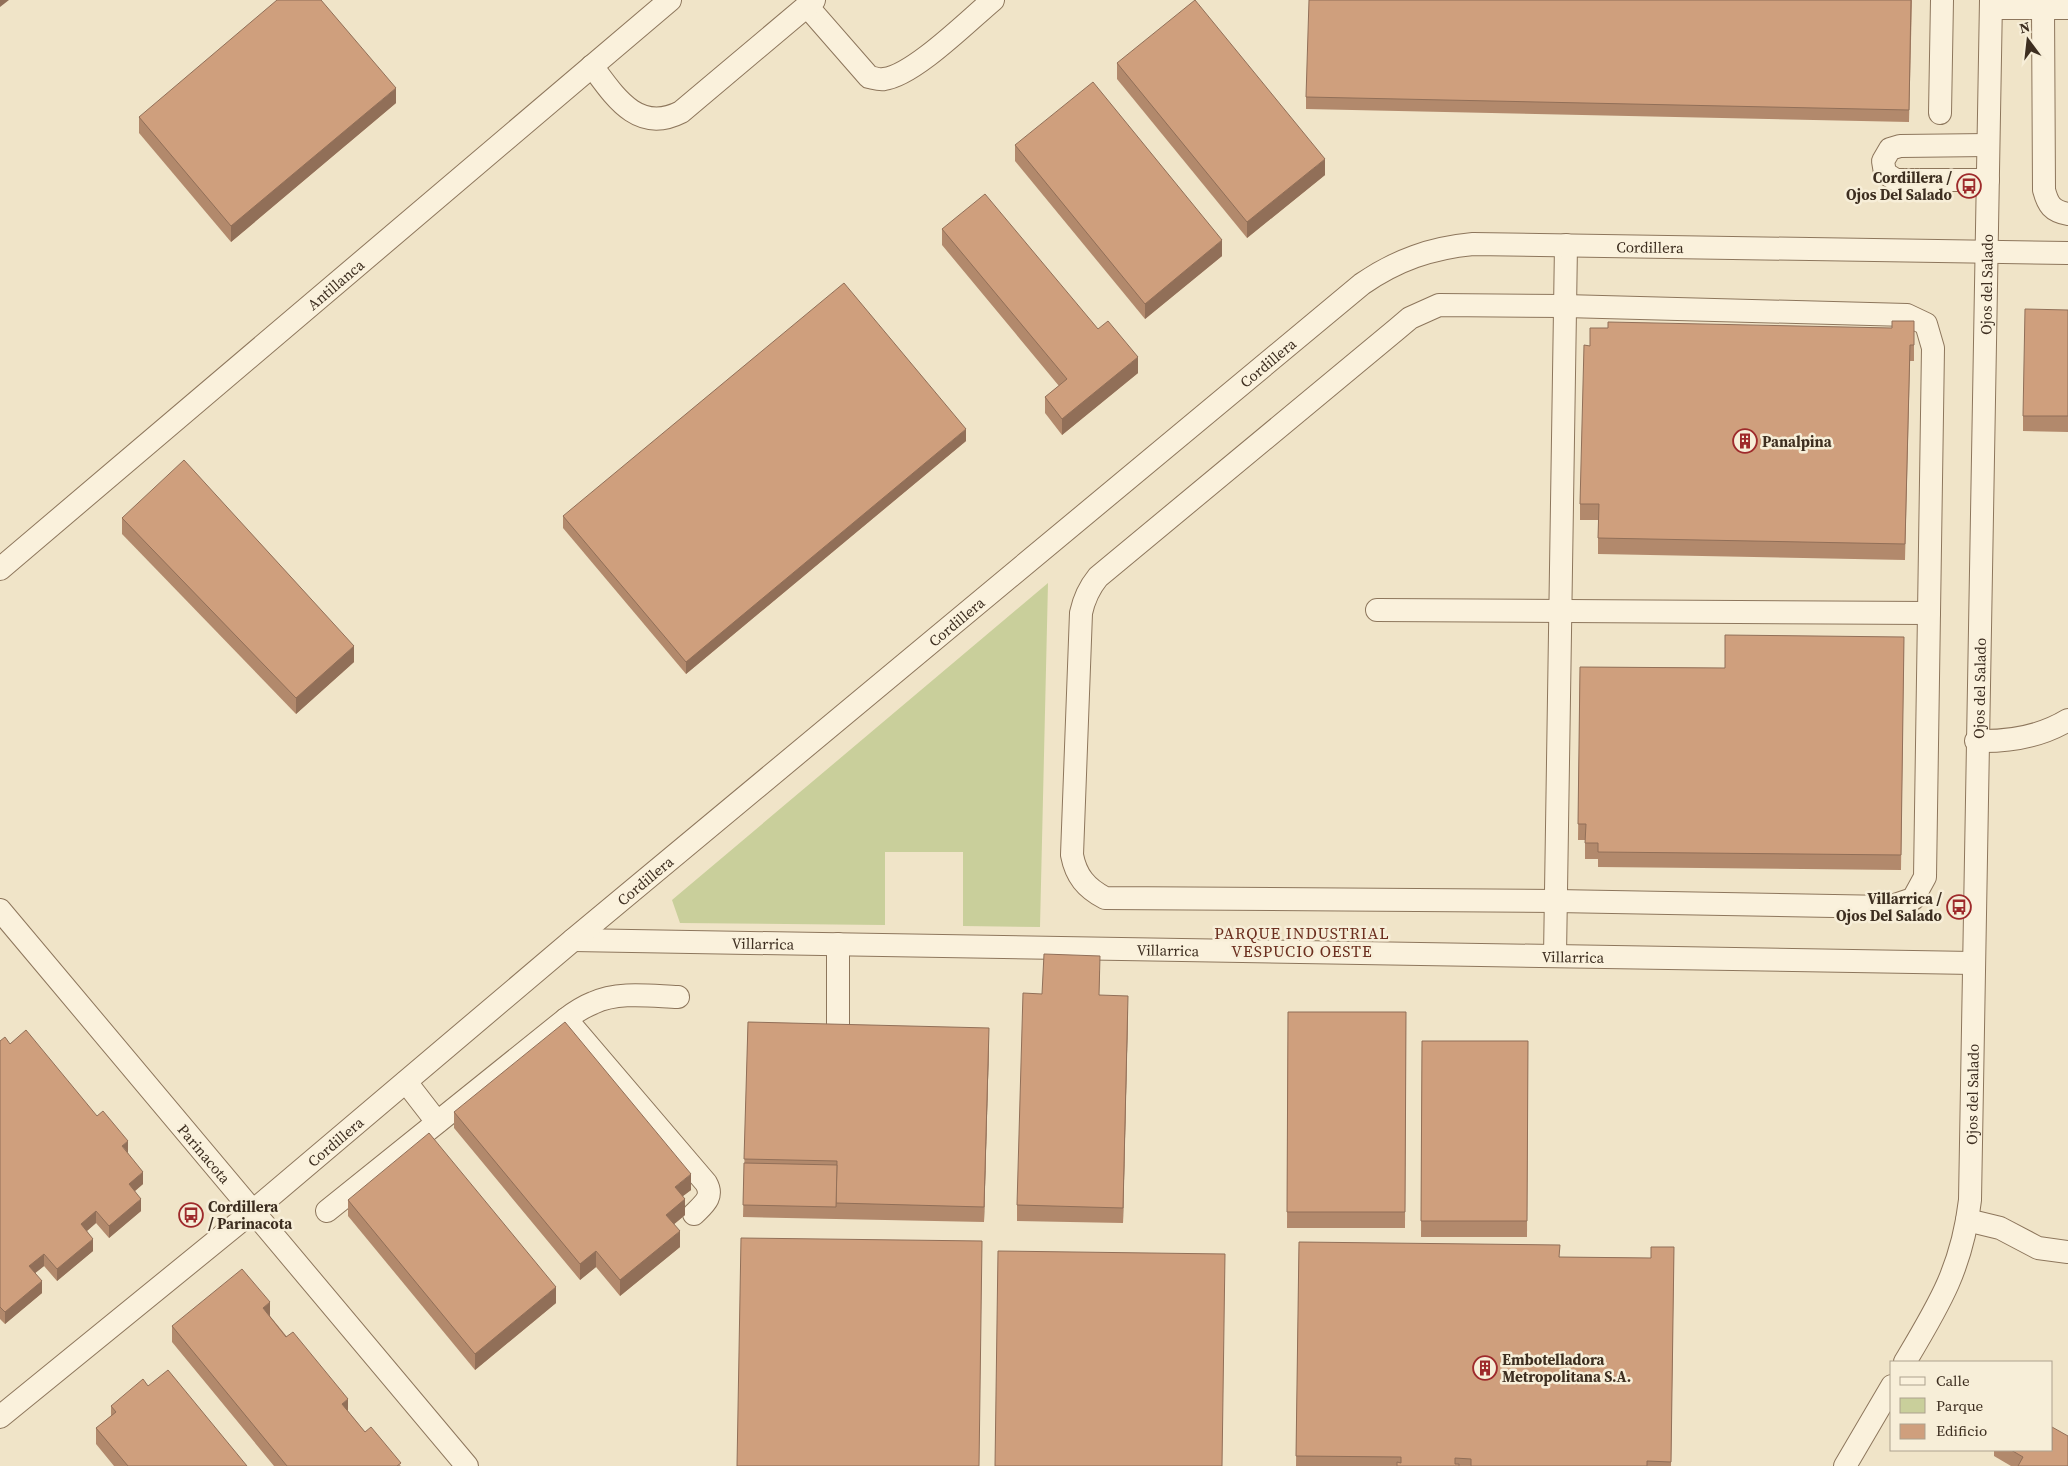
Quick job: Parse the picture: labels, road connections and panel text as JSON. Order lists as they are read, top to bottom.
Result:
{
  "streets": {
    "street": [
      "Cordillera",
      "Ojos del Salado",
      "Antillanca",
      "Villarrica",
      "Parinacota"
    ]
  },
  "crossings": [
    ["Cordillera", "Ojos del Salado"],
    ["Cordillera", "Villarrica"],
    ["Cordillera", "Parinacota"],
    ["Ojos del Salado", "Villarrica"]
  ],
  "districts": ["PARQUE INDUSTRIAL VESPUCIO OESTE"],
  "places": {
    "bus stop": ["Cordillera / Ojos Del Salado", "Villarrica / Ojos Del Salado", "Cordillera / Parinacota"],
    "building": ["Panalpina", "Embotelladora Metropolitana S.A."]
  },
  "legend": ["Calle", "Parque", "Edificio"],
  "north": "top"
}
